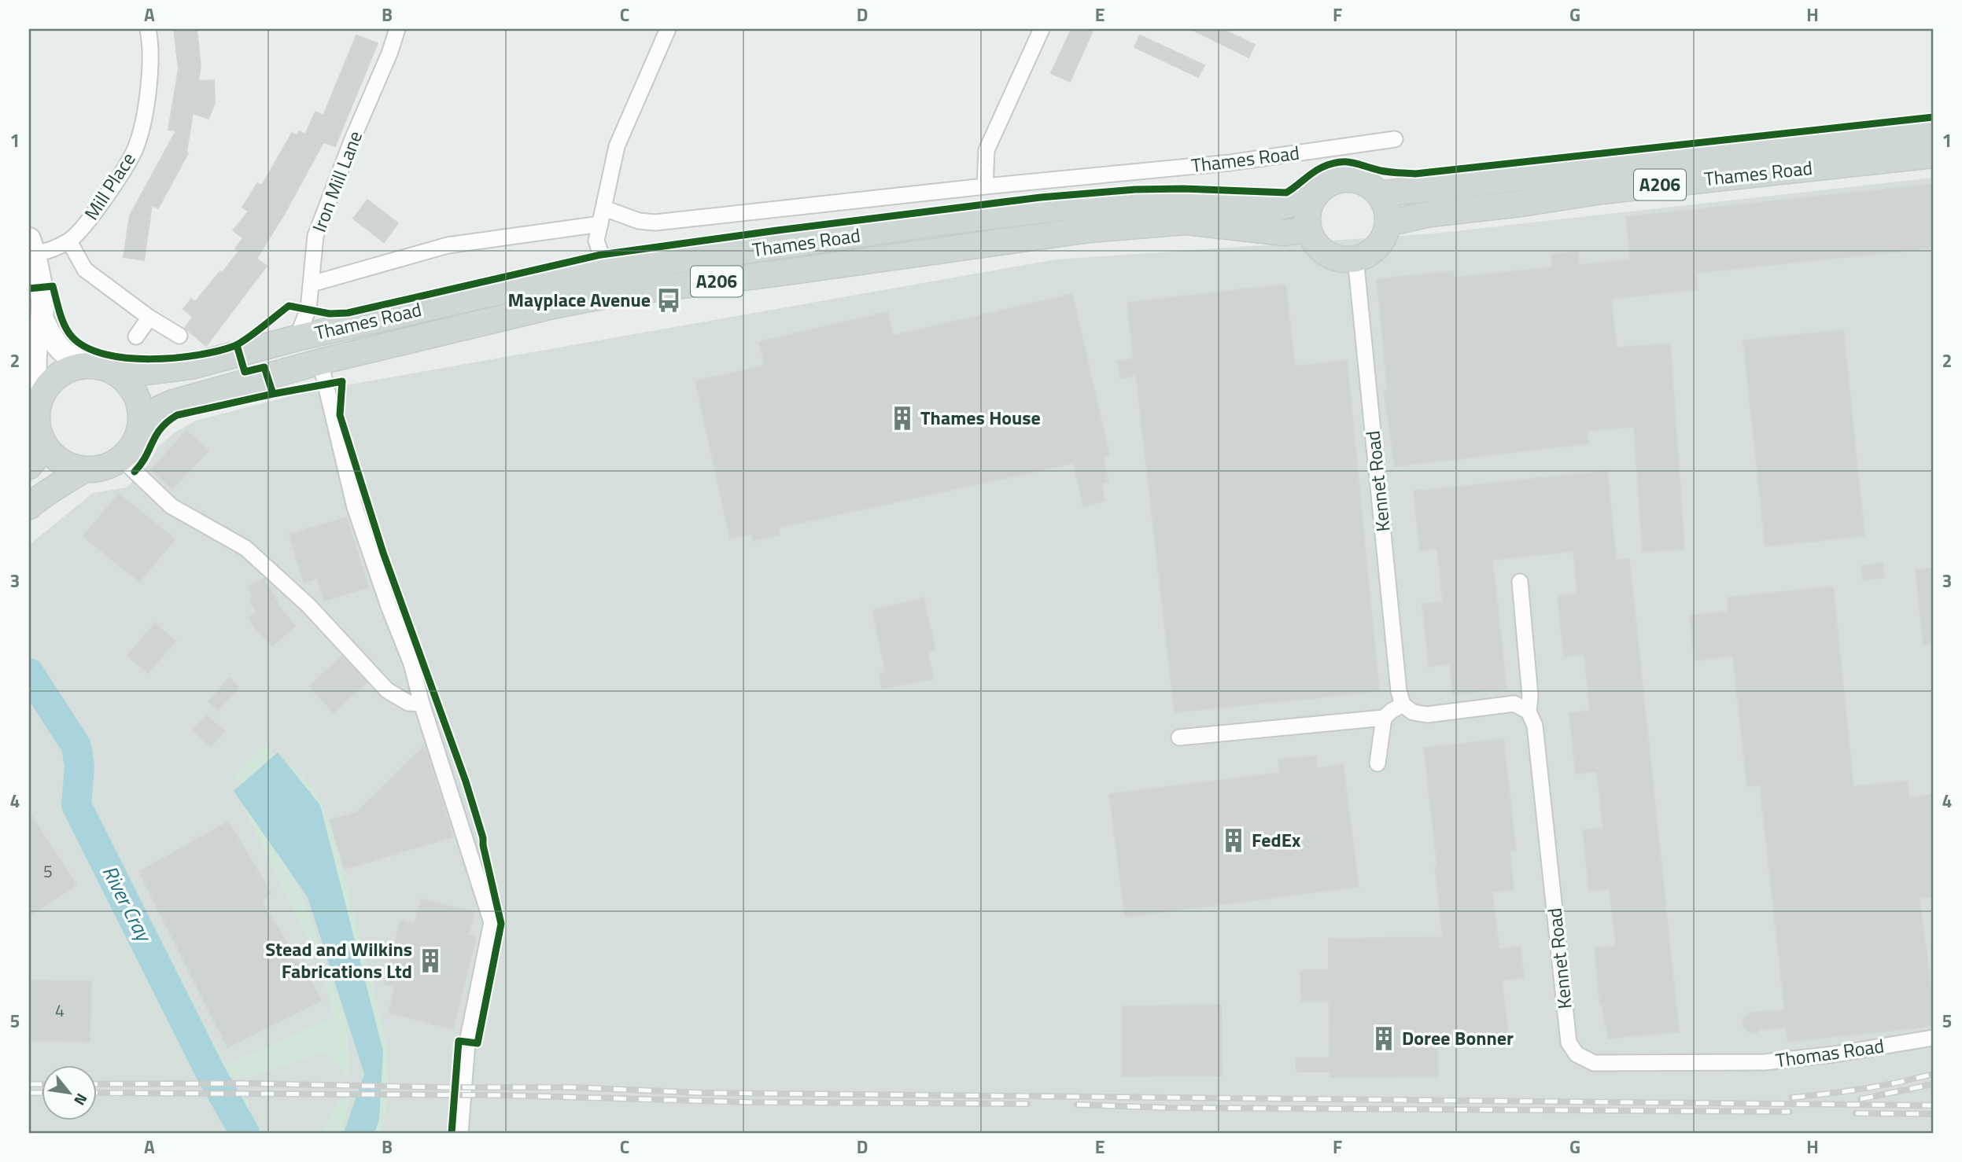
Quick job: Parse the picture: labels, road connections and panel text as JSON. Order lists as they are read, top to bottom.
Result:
{
  "streets": {
    "main road": ["Thames Road", "A206"],
    "street": [
      "Iron Mill Lane",
      "Mill Place",
      "Kennet Road",
      "Thomas Road"
    ]
  },
  "crossings": [
    ["Thames Road", "Iron Mill Lane"],
    ["Thames Road", "Kennet Road"],
    ["Kennet Road", "Thomas Road"]
  ],
  "water": ["River Cray"],
  "places": {
    "bus stop": ["Mayplace Avenue"],
    "building": [
      "Thames House",
      "FedEx",
      "Stead and Wilkins Fabrications Ltd",
      "Doree Bonner"
    ]
  },
  "house_numbers": ["5", "4"],
  "north": "bottom right",
  "grid": {
    "columns": [
      "A",
      "B",
      "C",
      "D",
      "E",
      "F",
      "G",
      "H"
    ],
    "rows": [
      "1",
      "2",
      "3",
      "4",
      "5"
    ]
  }
}
